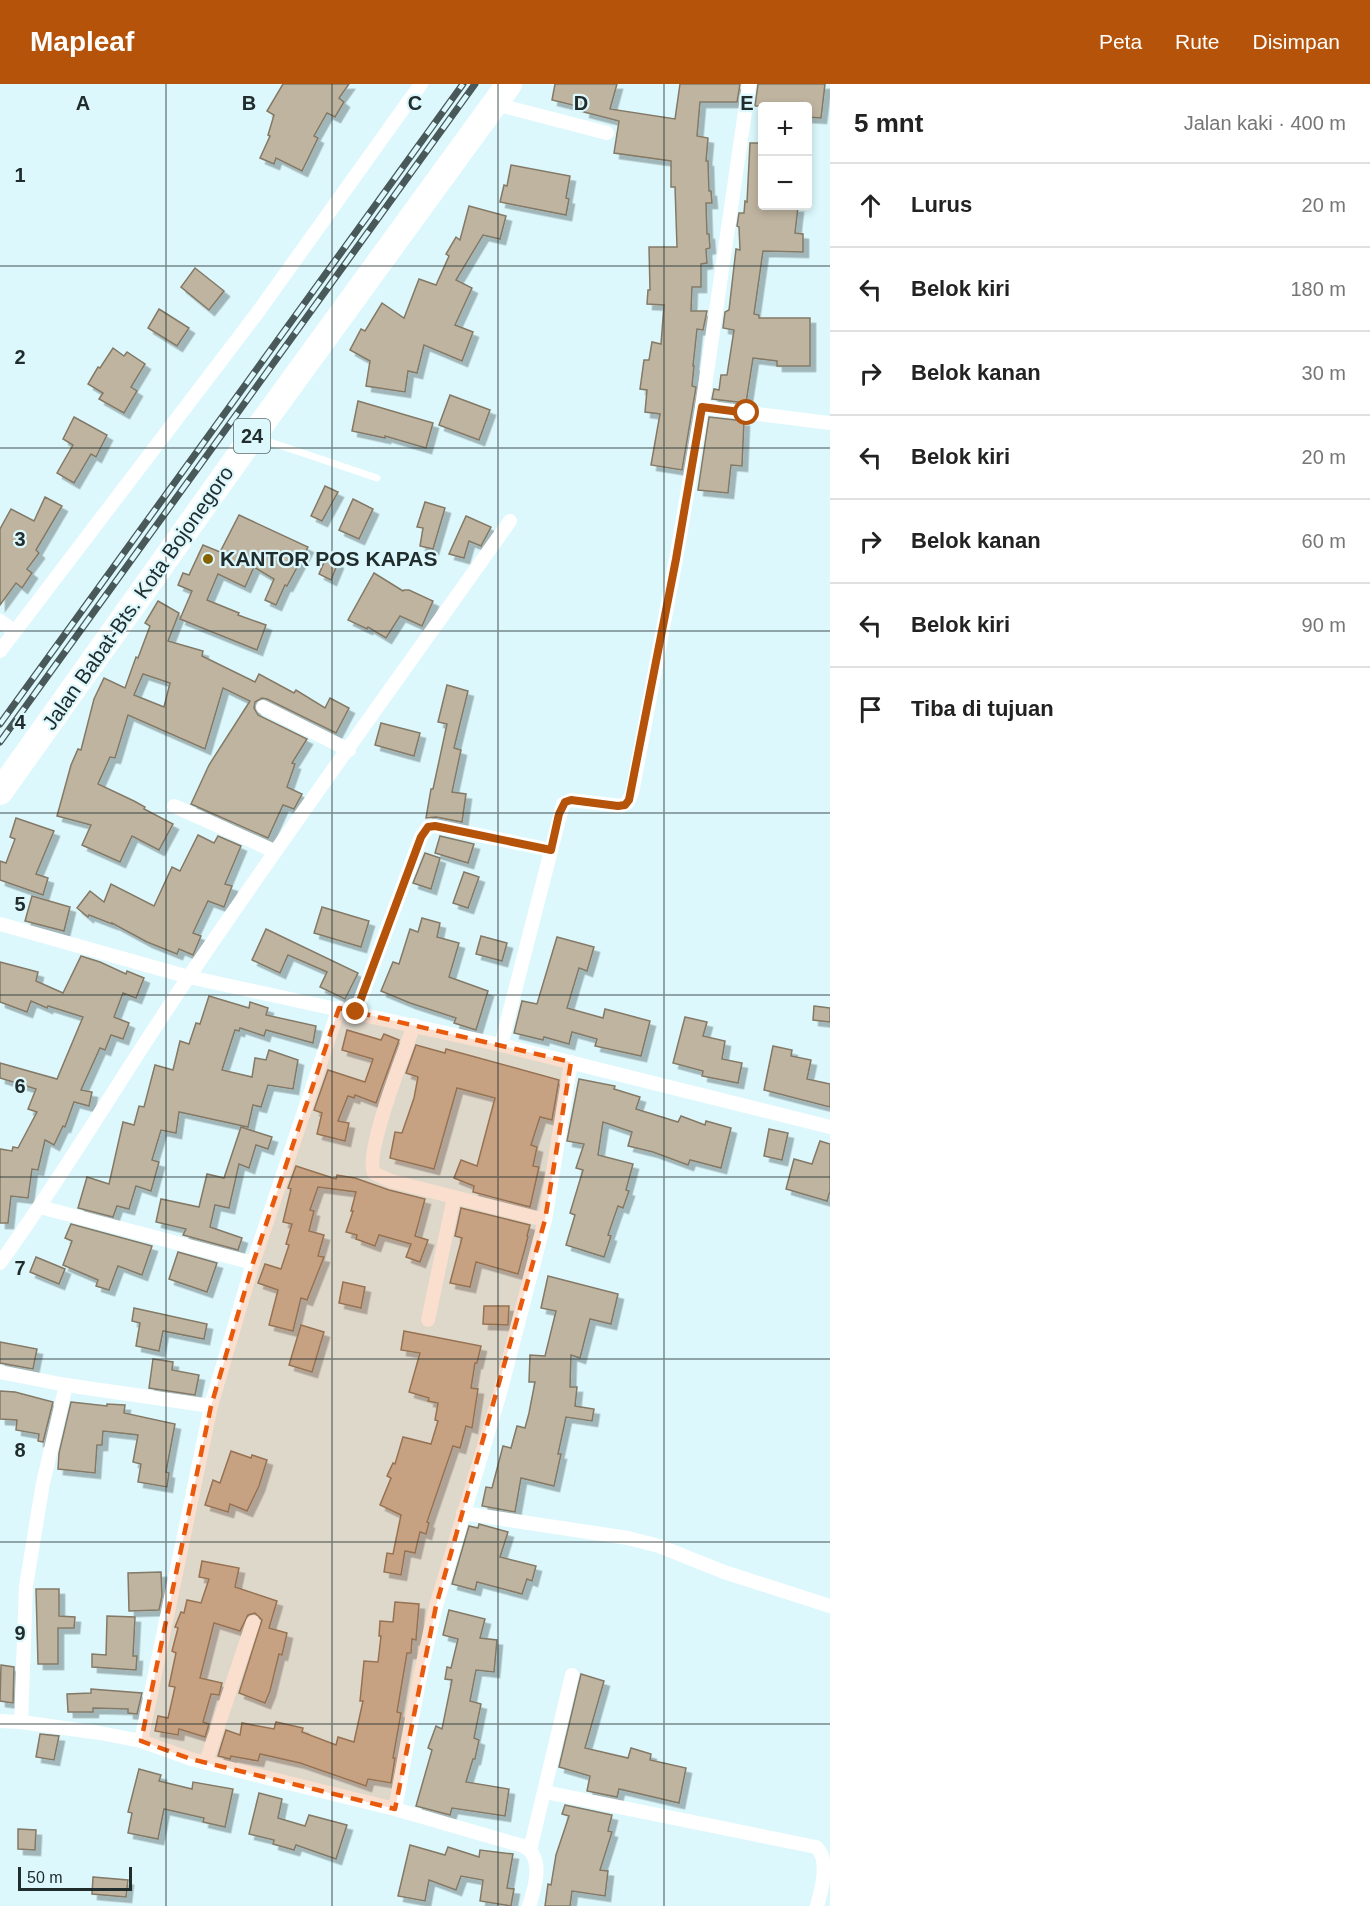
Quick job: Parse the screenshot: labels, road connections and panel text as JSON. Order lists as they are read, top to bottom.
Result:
{
  "streets": {
    "highway": ["24", "Jalan Babat-Bts. Kota Bojonegoro"]
  },
  "places": ["KANTOR POS KAPAS"],
  "scale_bar": "50 m",
  "page": {
    "header": "Mapleaf",
    "nav": ["Peta", "Rute", "Disimpan"],
    "heading": ["5 mnt", "Jalan kaki · 400 m"],
    "map_buttons": ["+", "−"],
    "list": [
      ["Lurus", "20 m"],
      ["Belok kiri", "180 m"],
      ["Belok kanan", "30 m"],
      ["Belok kiri", "20 m"],
      ["Belok kanan", "60 m"],
      ["Belok kiri", "90 m"],
      "Tiba di tujuan"
    ],
    "scale": "50 m"
  },
  "grid": {
    "columns": [
      "A",
      "B",
      "C",
      "D",
      "E"
    ],
    "rows": [
      "1",
      "2",
      "3",
      "4",
      "5",
      "6",
      "7",
      "8",
      "9"
    ]
  }
}
